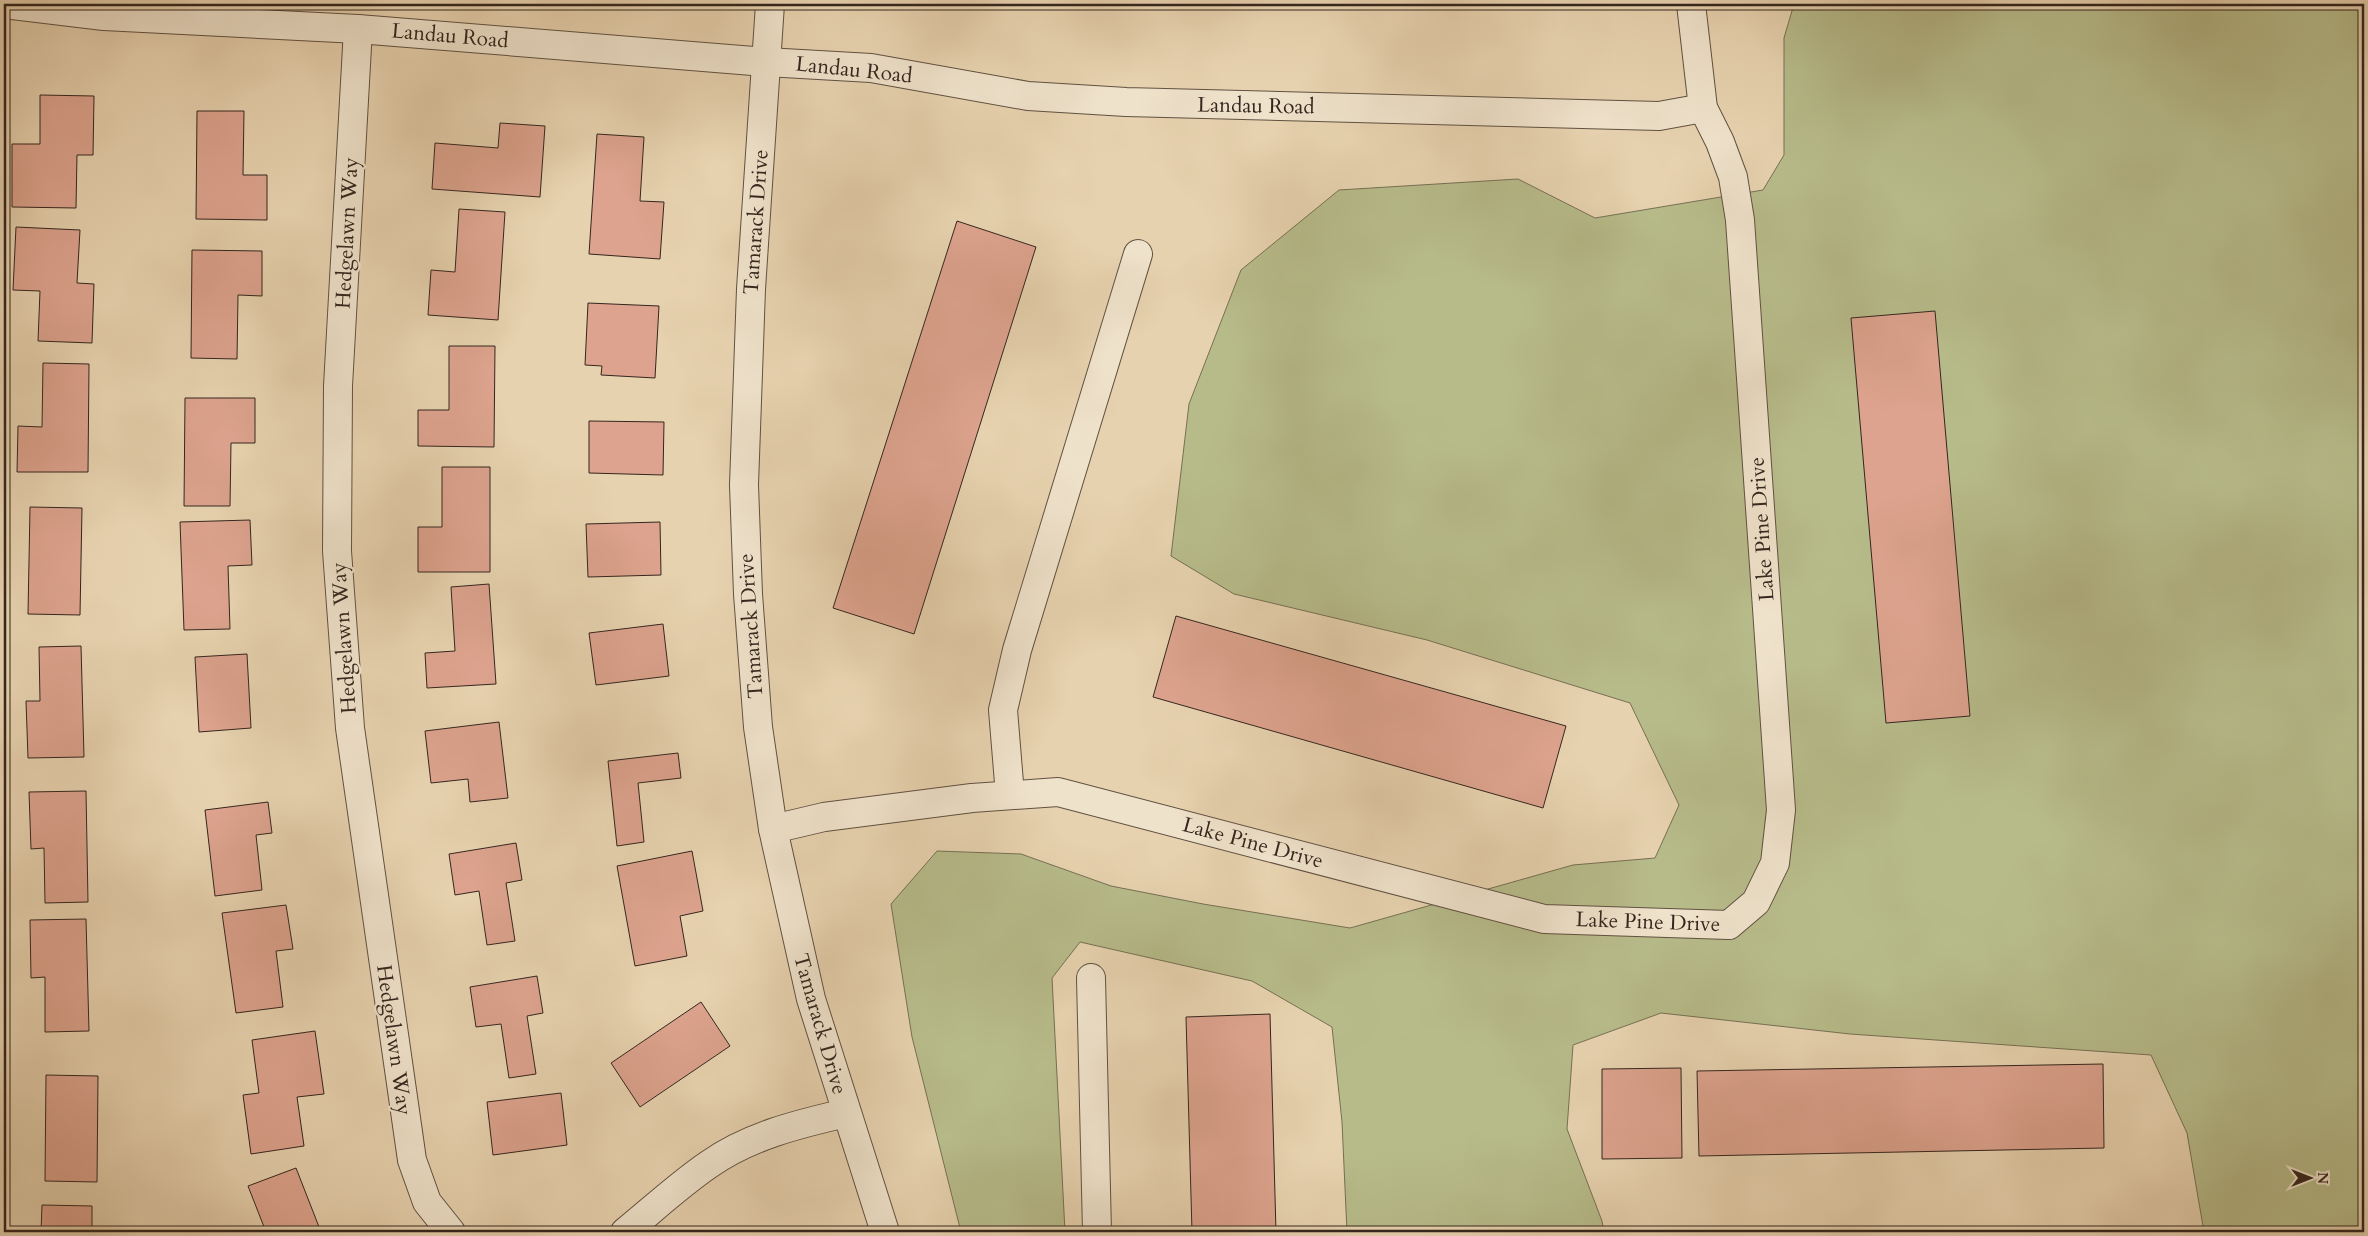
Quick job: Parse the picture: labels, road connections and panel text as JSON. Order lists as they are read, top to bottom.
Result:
{
  "streets": {
    "street": [
      "Landau Road",
      "Tamarack Drive",
      "Hedgelawn Way",
      "Lake Pine Drive"
    ]
  },
  "crossings": [
    ["Landau Road", "Tamarack Drive"],
    ["Landau Road", "Hedgelawn Way"],
    ["Landau Road", "Lake Pine Drive"],
    ["Tamarack Drive", "Lake Pine Drive"]
  ],
  "north": "right"
}
